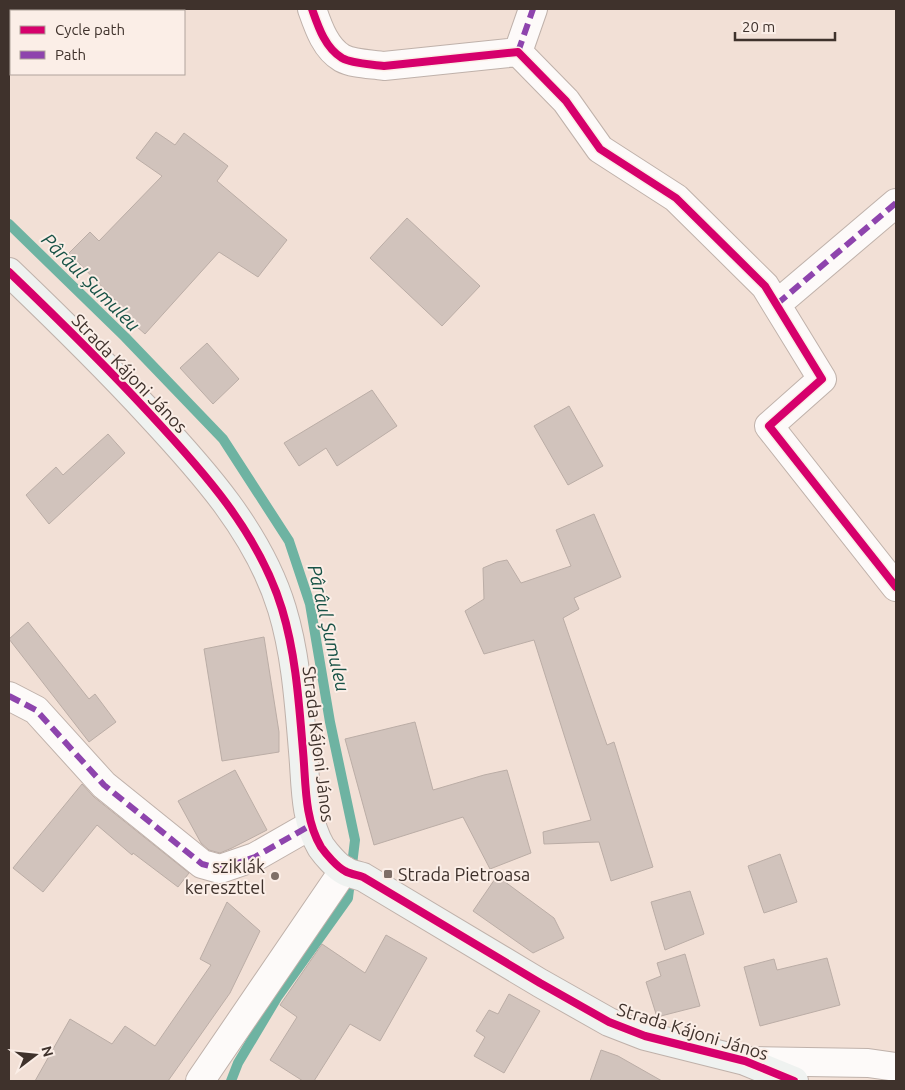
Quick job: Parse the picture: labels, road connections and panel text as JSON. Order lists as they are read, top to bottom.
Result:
{
  "streets": {
    "street": ["Strada Kájoni János"]
  },
  "water": ["Pârâul Șumuleu"],
  "places": {
    "transit": ["Strada Pietroasa"],
    "other": ["sziklák kereszttel"]
  },
  "legend": ["Cycle path", "Path"],
  "scale_bar": "20 m",
  "north": "right"
}
